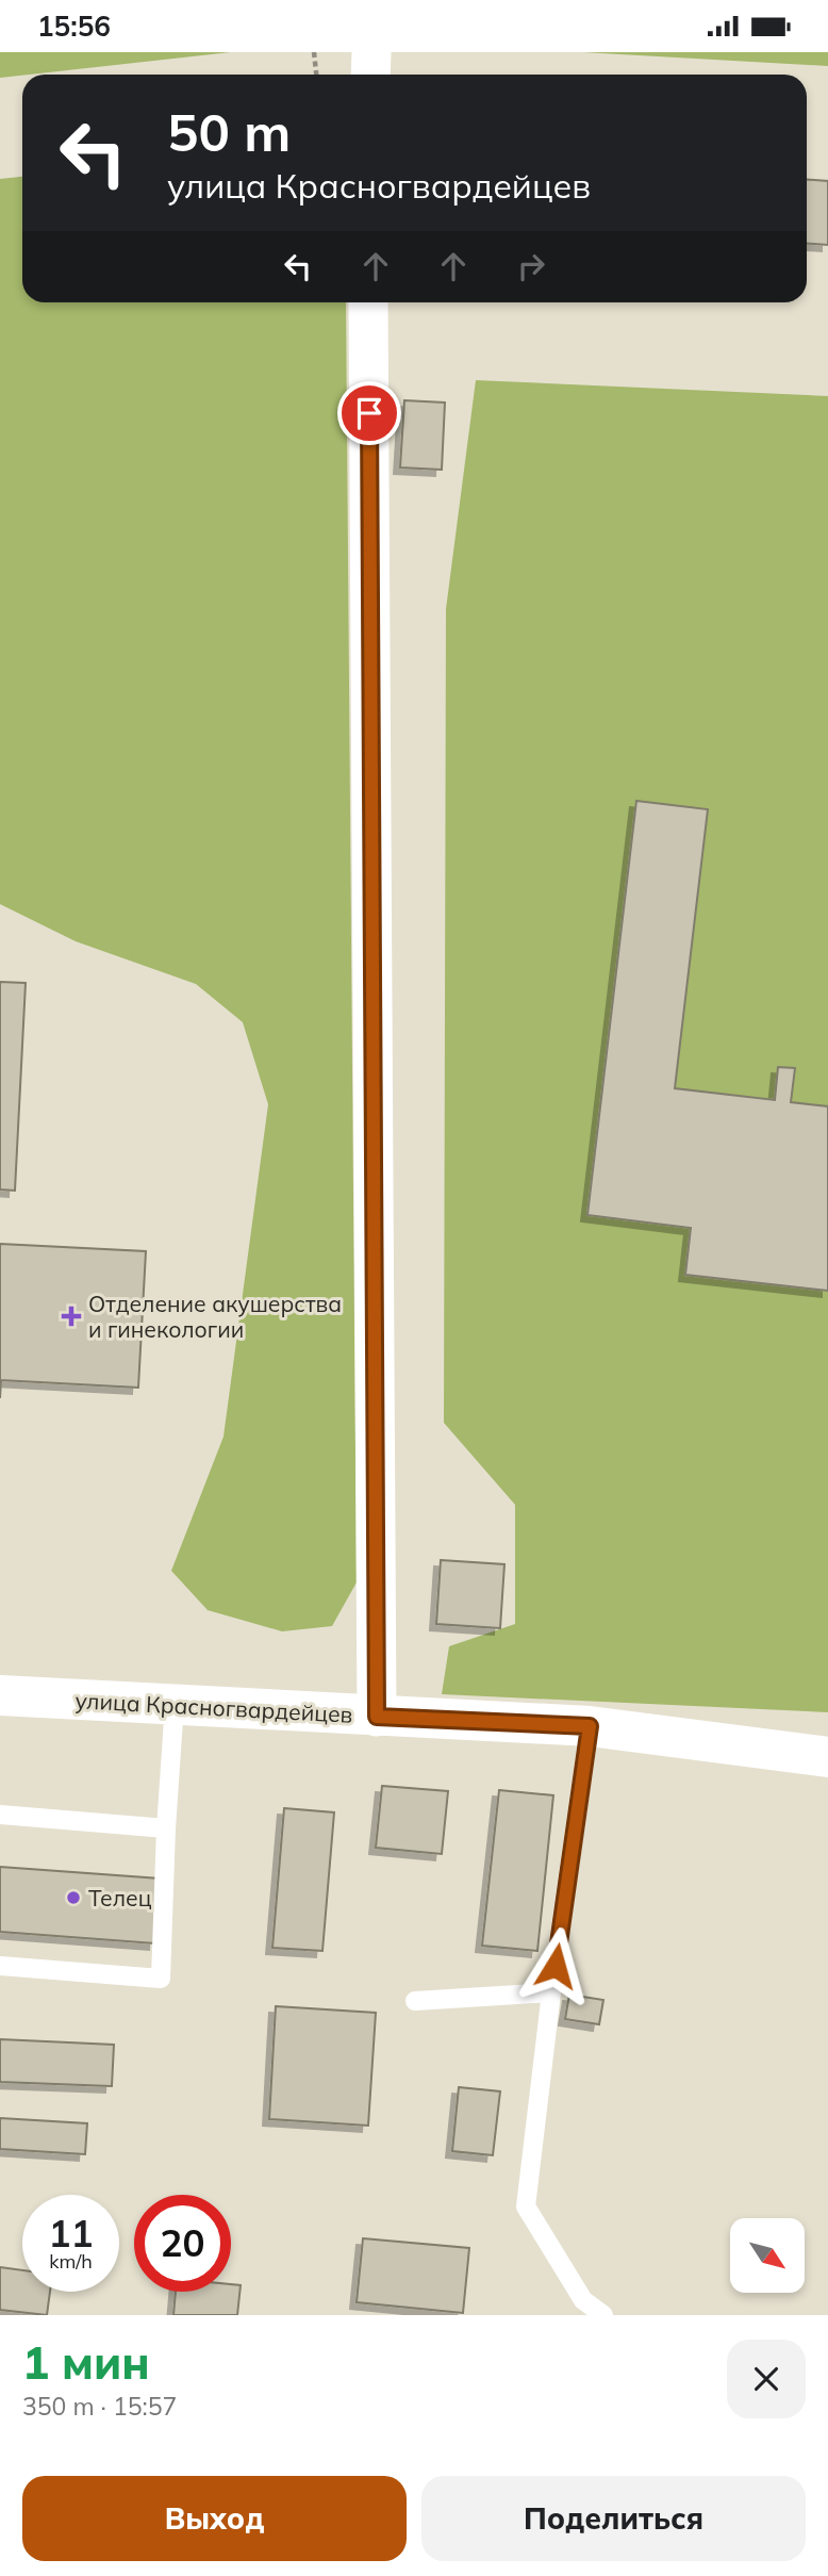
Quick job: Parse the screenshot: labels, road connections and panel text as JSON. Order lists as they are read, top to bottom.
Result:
{
  "streets": {
    "street": ["улица Красногвардейцев"]
  },
  "places": {
    "health": ["Отделение акушерства и гинекологии"],
    "other": ["Телец"]
  },
  "north": "bottom right",
  "page": {
    "status": "15:56",
    "turn": ["50 m", "улица Красногвардейцев"],
    "speed": "11 km/h",
    "limit": "20",
    "heading": ["1 мин", "350 m · 15:57"],
    "buttons": ["Выход", "Поделиться"]
  }
}
